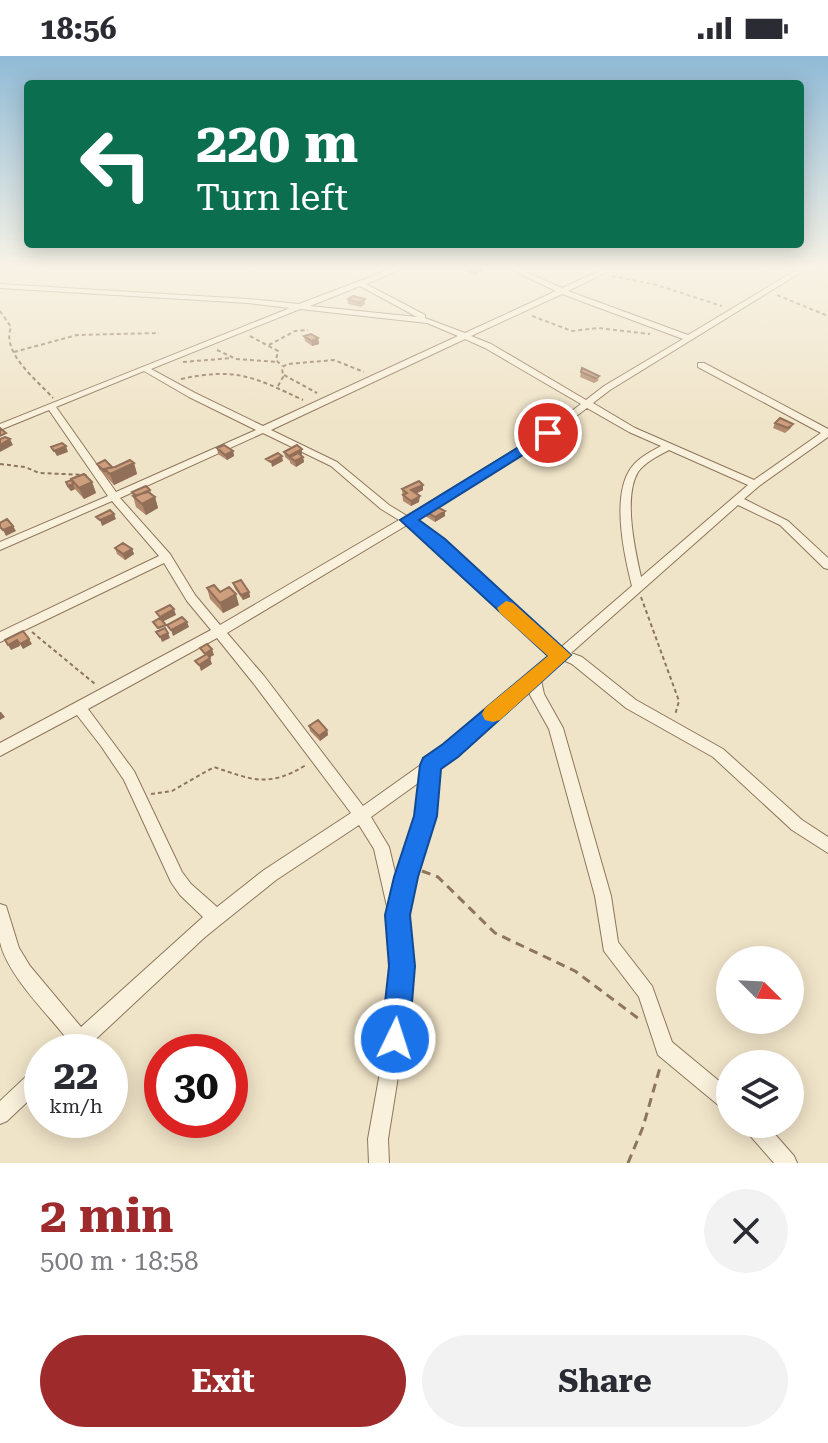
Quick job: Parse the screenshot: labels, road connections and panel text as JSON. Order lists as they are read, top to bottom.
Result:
{
  "north": "bottom right",
  "page": {
    "status": "18:56",
    "turn": ["220 m", "Turn left"],
    "speed": "22 km/h",
    "limit": "30",
    "heading": ["2 min", "500 m · 18:58"],
    "buttons": ["Exit", "Share"]
  }
}
